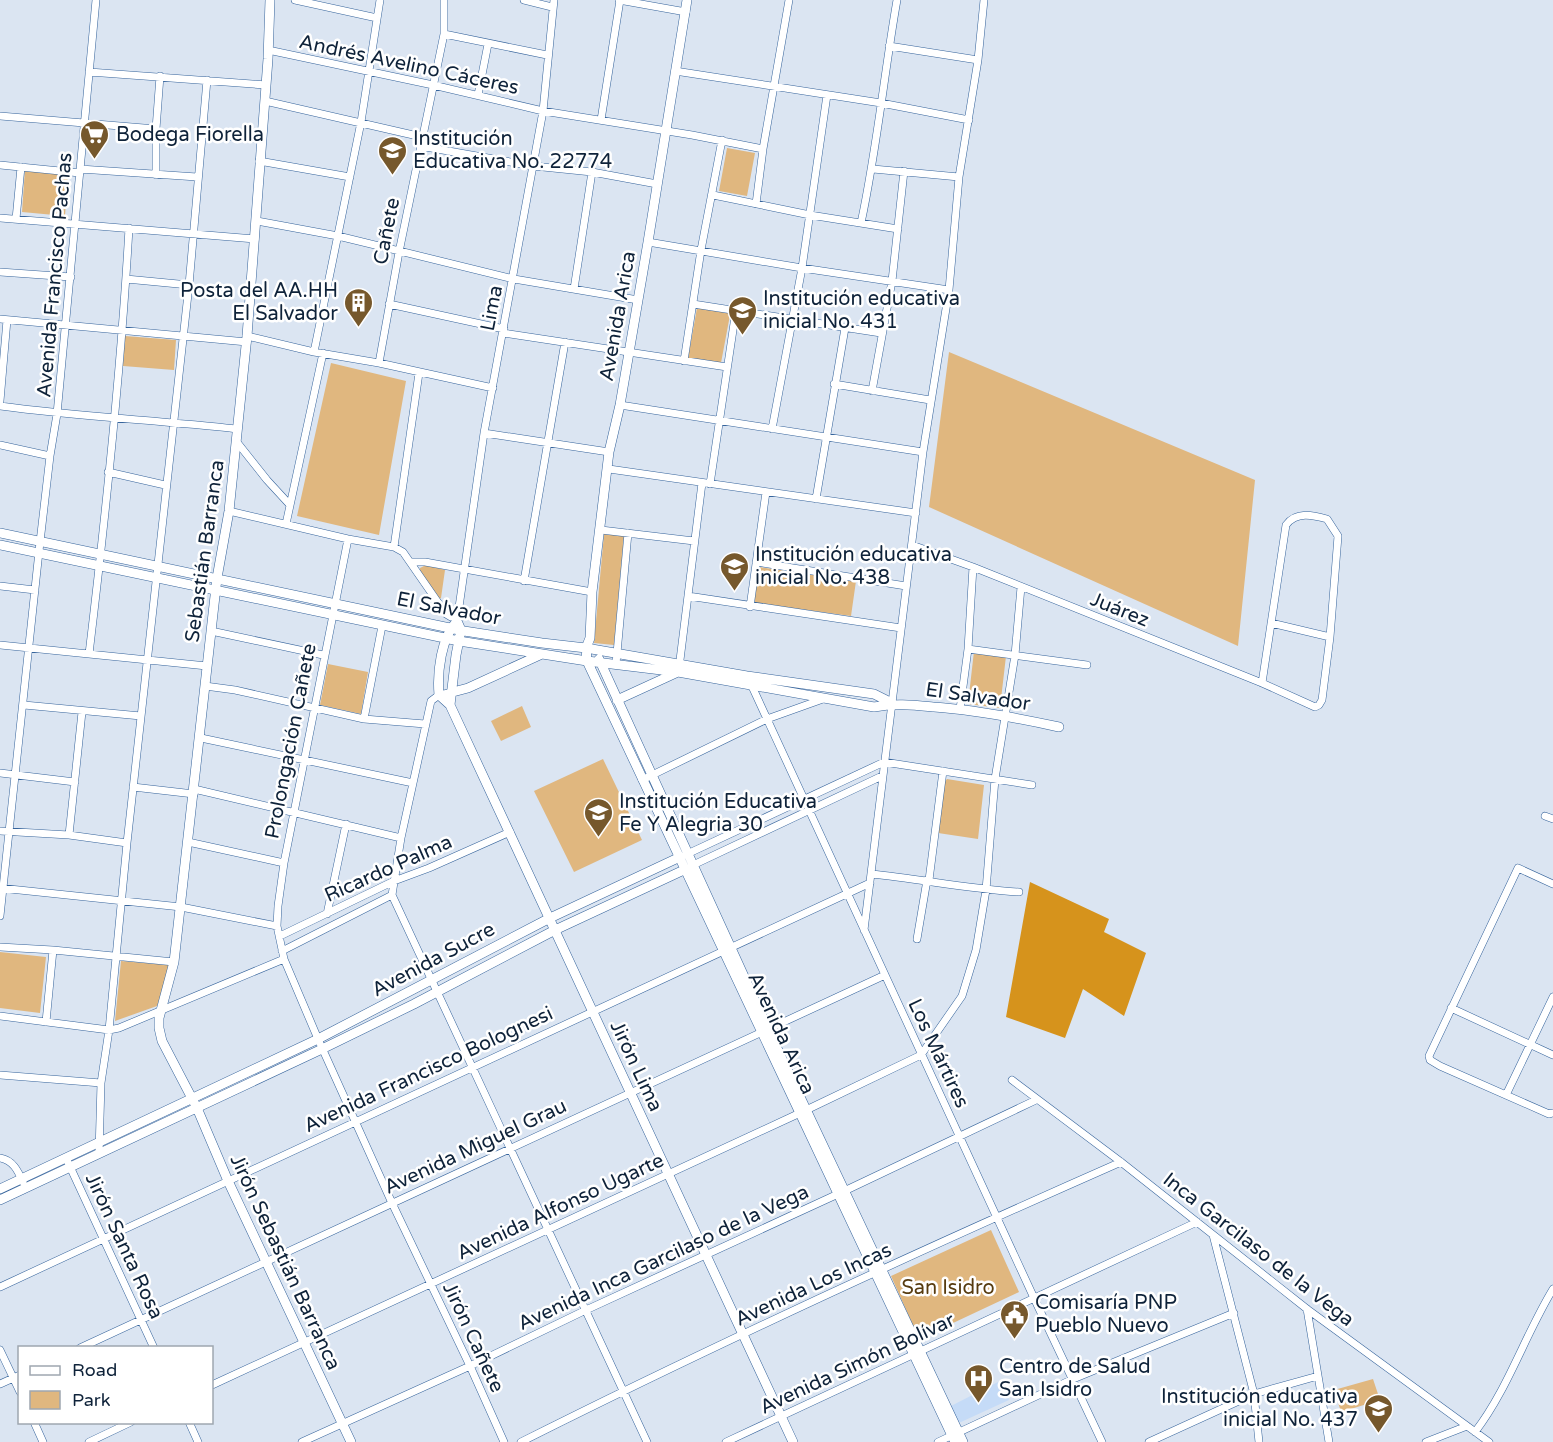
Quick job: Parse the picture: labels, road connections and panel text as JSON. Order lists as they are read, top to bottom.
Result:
{
  "streets": {
    "street": [
      "Andrés Avelino Cáceres",
      "Cañete",
      "Avenida Francisco Pachas",
      "Lima",
      "Avenida Arica",
      "Sebastián Barranca",
      "El Salvador",
      "Juárez",
      "Prolongación Cañete",
      "Ricardo Palma",
      "Avenida Sucre",
      "Los Mártires",
      "Jirón Lima",
      "Avenida Francisco Bolognesi",
      "Avenida Miguel Grau",
      "Avenida Alfonso Ugarte",
      "Jirón Santa Rosa",
      "Inca Garcilaso de la Vega",
      "Avenida Inca Garcilaso de la Vega",
      "Jirón Sebastián Barranca",
      "Avenida Los Incas",
      "Jirón Cañete",
      "Avenida Simón Bolívar"
    ]
  },
  "crossings": [
    ["Andrés Avelino Cáceres", "Cañete"],
    ["Andrés Avelino Cáceres", "Lima"],
    ["Andrés Avelino Cáceres", "Avenida Arica"],
    ["Andrés Avelino Cáceres", "Sebastián Barranca"],
    ["Avenida Francisco Pachas", "El Salvador"],
    ["Lima", "El Salvador"],
    ["Avenida Arica", "El Salvador"],
    ["Avenida Arica", "Avenida Sucre"],
    ["Avenida Arica", "Avenida Francisco Bolognesi"],
    ["Avenida Arica", "Avenida Miguel Grau"],
    ["Avenida Arica", "Avenida Alfonso Ugarte"],
    ["Avenida Arica", "Avenida Inca Garcilaso de la Vega"],
    ["Avenida Arica", "Avenida Los Incas"],
    ["Avenida Arica", "Avenida Simón Bolívar"],
    ["Sebastián Barranca", "El Salvador"],
    ["Sebastián Barranca", "Avenida Sucre"],
    ["Sebastián Barranca", "Jirón Sebastián Barranca"],
    ["El Salvador", "Prolongación Cañete"],
    ["El Salvador", "Los Mártires"],
    ["Prolongación Cañete", "Ricardo Palma"],
    ["Prolongación Cañete", "Jirón Cañete"],
    ["Ricardo Palma", "Jirón Lima"],
    ["Ricardo Palma", "Jirón Cañete"],
    ["Avenida Sucre", "Los Mártires"],
    ["Avenida Sucre", "Jirón Lima"],
    ["Avenida Sucre", "Jirón Santa Rosa"],
    ["Avenida Sucre", "Jirón Sebastián Barranca"],
    ["Avenida Sucre", "Jirón Cañete"],
    ["Los Mártires", "Avenida Francisco Bolognesi"],
    ["Los Mártires", "Avenida Miguel Grau"],
    ["Los Mártires", "Avenida Alfonso Ugarte"],
    ["Los Mártires", "Avenida Inca Garcilaso de la Vega"],
    ["Los Mártires", "Avenida Los Incas"],
    ["Los Mártires", "Avenida Simón Bolívar"],
    ["Jirón Lima", "Avenida Francisco Bolognesi"],
    ["Jirón Lima", "Avenida Miguel Grau"],
    ["Jirón Lima", "Avenida Alfonso Ugarte"],
    ["Jirón Lima", "Avenida Inca Garcilaso de la Vega"],
    ["Jirón Lima", "Avenida Los Incas"],
    ["Jirón Lima", "Avenida Simón Bolívar"],
    ["Avenida Francisco Bolognesi", "Jirón Santa Rosa"],
    ["Avenida Francisco Bolognesi", "Jirón Sebastián Barranca"],
    ["Avenida Francisco Bolognesi", "Jirón Cañete"],
    ["Avenida Miguel Grau", "Jirón Santa Rosa"],
    ["Avenida Miguel Grau", "Jirón Sebastián Barranca"],
    ["Avenida Miguel Grau", "Jirón Cañete"],
    ["Avenida Alfonso Ugarte", "Jirón Sebastián Barranca"],
    ["Avenida Alfonso Ugarte", "Jirón Cañete"],
    ["Inca Garcilaso de la Vega", "Avenida Inca Garcilaso de la Vega"],
    ["Inca Garcilaso de la Vega", "Avenida Los Incas"],
    ["Inca Garcilaso de la Vega", "Avenida Simón Bolívar"],
    ["Avenida Inca Garcilaso de la Vega", "Jirón Sebastián Barranca"],
    ["Avenida Inca Garcilaso de la Vega", "Jirón Cañete"]
  ],
  "parks": ["San Isidro"],
  "places": {
    "supermarket": ["Bodega Fiorella"],
    "school or university": [
      "Institución Educativa No. 22774",
      "Institución educativa inicial No. 431",
      "Institución educativa inicial No. 438",
      "Institución Educativa Fe Y Alegria 30",
      "Institución educativa inicial No. 437"
    ],
    "building": ["Posta del AA.HH El Salvador"],
    "public building": ["Comisaría PNP Pueblo Nuevo"],
    "hospital": ["Centro de Salud San Isidro"]
  },
  "legend": ["Road", "Park"]
}
